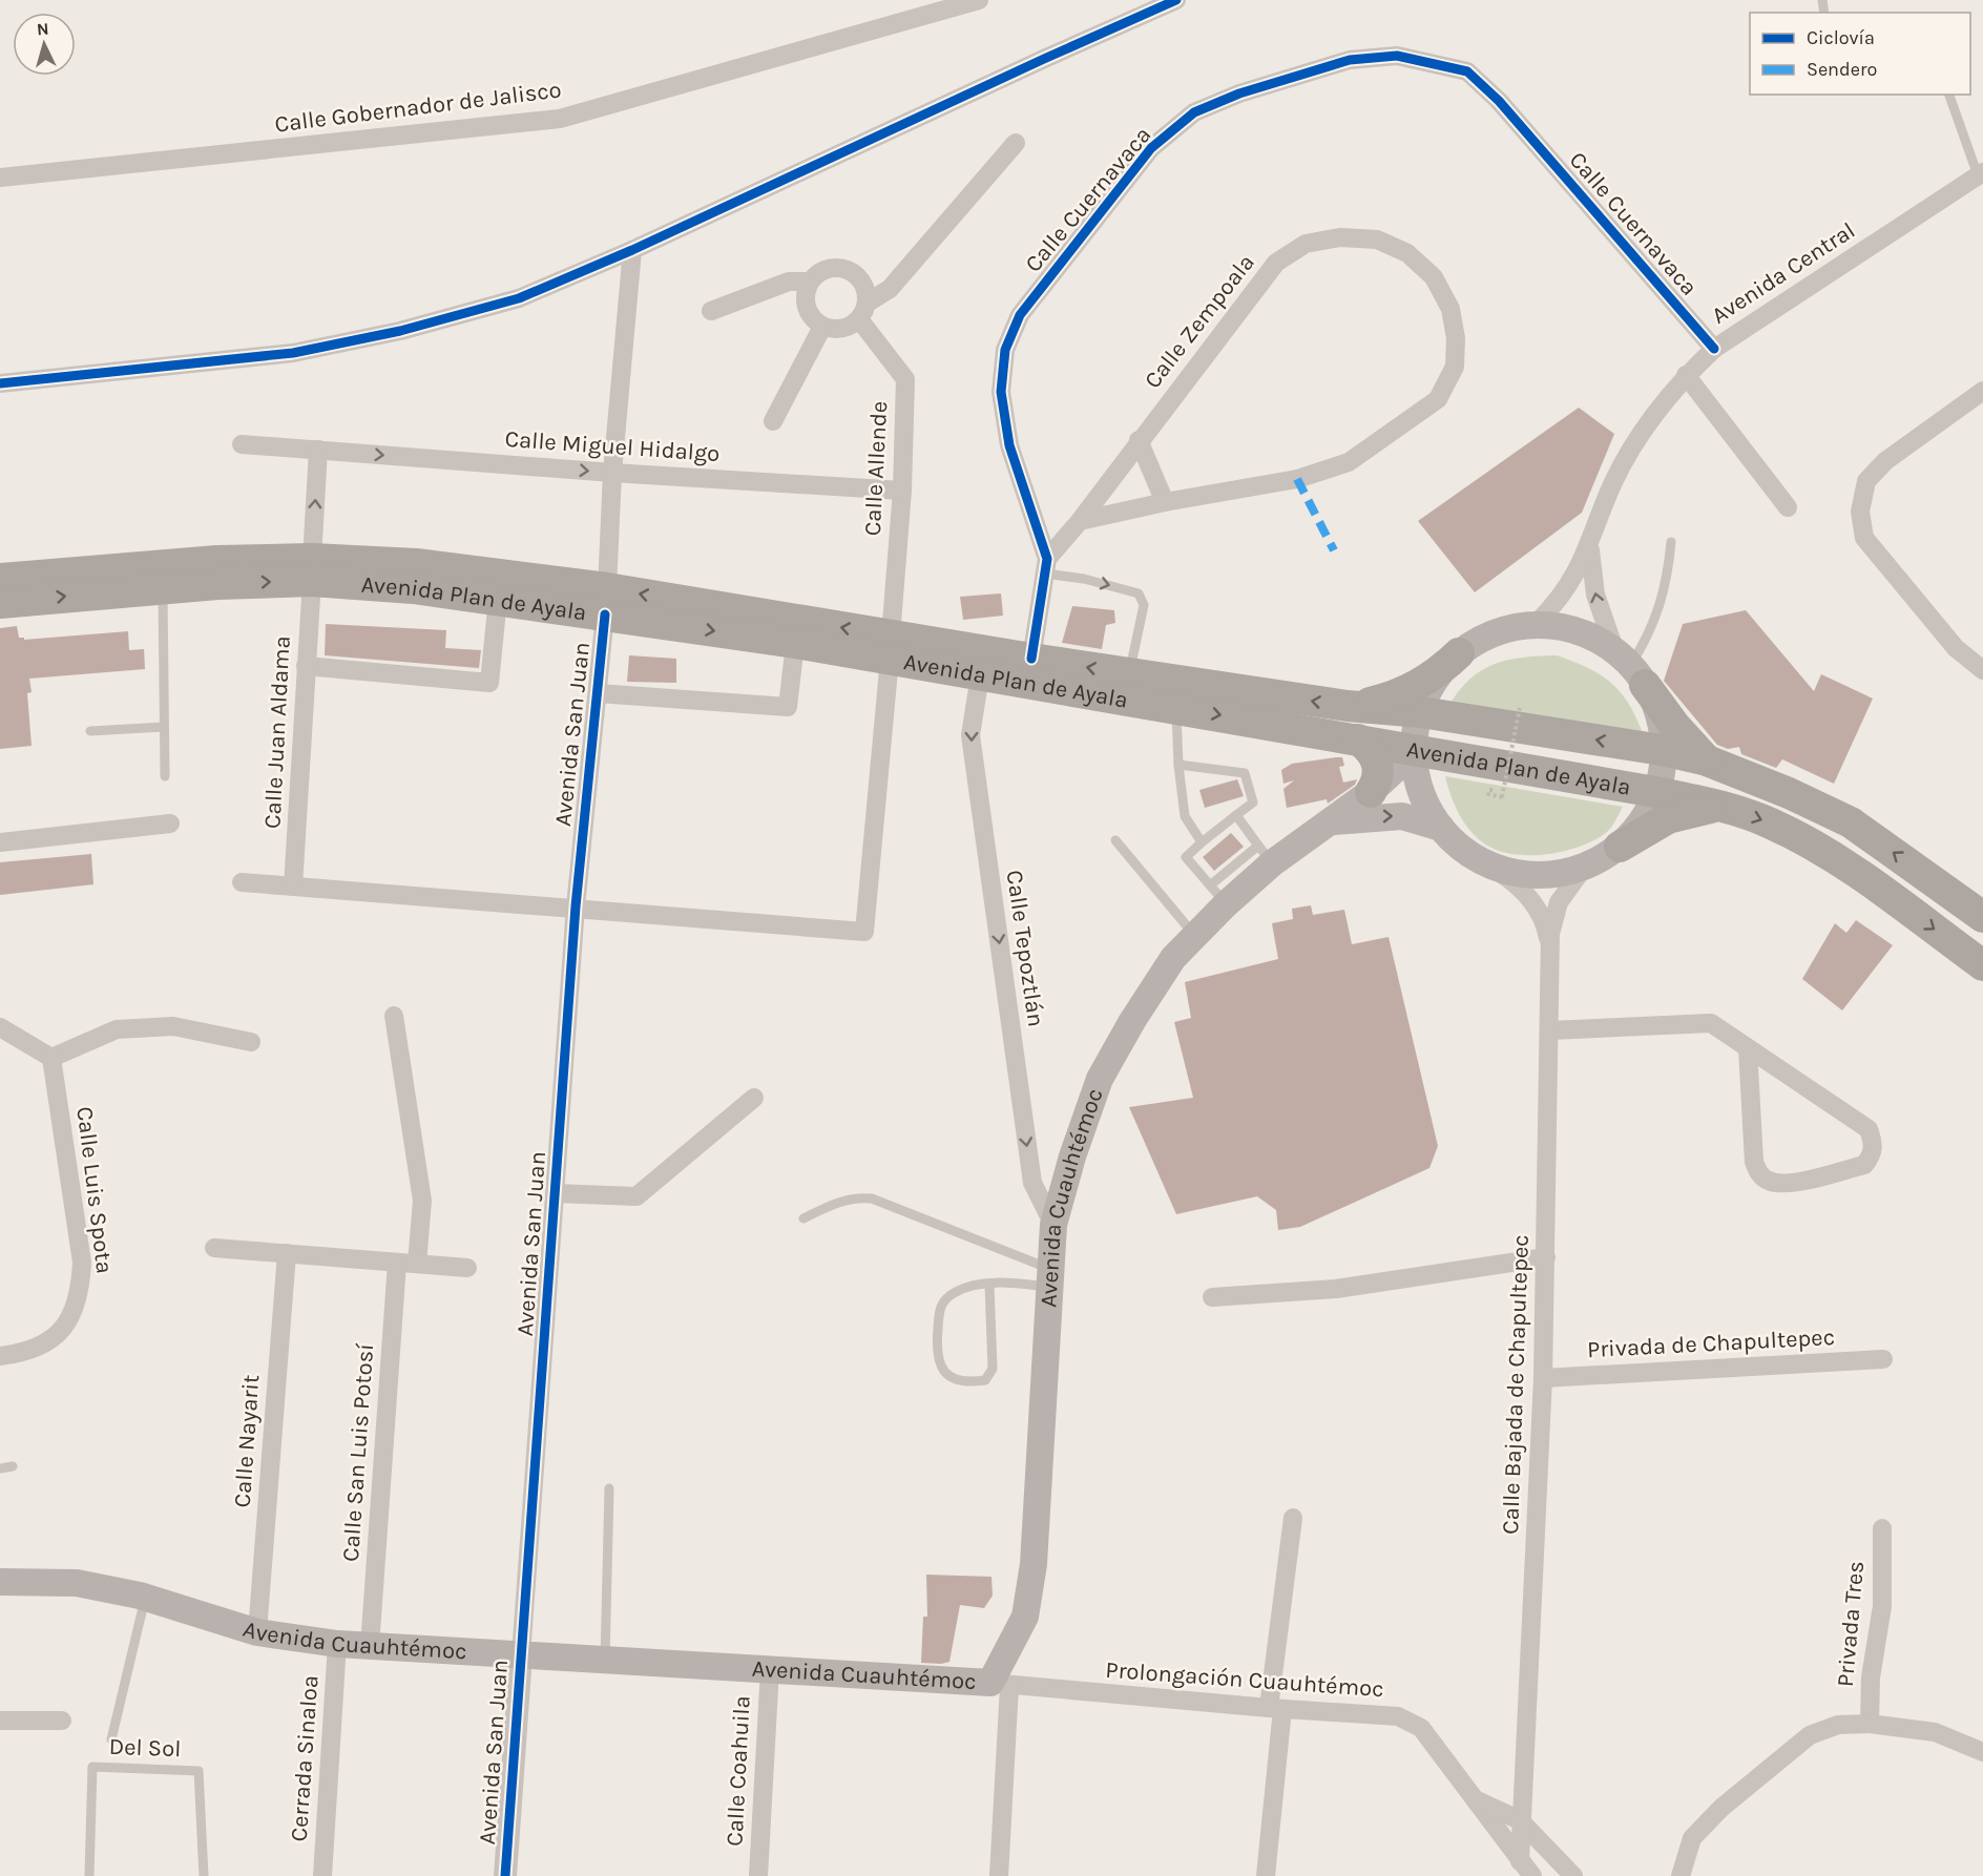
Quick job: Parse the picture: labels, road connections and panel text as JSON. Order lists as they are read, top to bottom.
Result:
{
  "streets": {
    "main road": ["Avenida Plan de Ayala", "Avenida Cuauhtémoc"],
    "street": [
      "Calle Gobernador de Jalisco",
      "Calle Cuernavaca",
      "Avenida Central",
      "Calle Zempoala",
      "Calle Miguel Hidalgo",
      "Calle Allende",
      "Calle Juan Aldama",
      "Avenida San Juan",
      "Calle Tepoztlán",
      "Calle Luis Spota",
      "Privada de Chapultepec",
      "Calle Bajada de Chapultepec",
      "Calle Nayarit",
      "Calle San Luis Potosí",
      "Privada Tres",
      "Prolongación Cuauhtémoc",
      "Cerrada Sinaloa",
      "Calle Coahuila"
    ],
    "lane": ["Del Sol"]
  },
  "crossings": [
    ["Calle Cuernavaca", "Avenida Central"],
    ["Calle Cuernavaca", "Calle Zempoala"],
    ["Calle Cuernavaca", "Avenida Plan de Ayala"],
    ["Calle Miguel Hidalgo", "Calle Allende"],
    ["Calle Miguel Hidalgo", "Calle Juan Aldama"],
    ["Calle Miguel Hidalgo", "Avenida San Juan"],
    ["Calle Allende", "Avenida Plan de Ayala"],
    ["Calle Allende", "Avenida San Juan"],
    ["Avenida Plan de Ayala", "Calle Juan Aldama"],
    ["Avenida Plan de Ayala", "Avenida San Juan"],
    ["Avenida Plan de Ayala", "Calle Tepoztlán"],
    ["Avenida Plan de Ayala", "Avenida Cuauhtémoc"],
    ["Avenida San Juan", "Avenida Cuauhtémoc"],
    ["Calle Tepoztlán", "Avenida Cuauhtémoc"],
    ["Avenida Cuauhtémoc", "Calle Nayarit"],
    ["Avenida Cuauhtémoc", "Calle San Luis Potosí"],
    ["Avenida Cuauhtémoc", "Prolongación Cuauhtémoc"],
    ["Avenida Cuauhtémoc", "Cerrada Sinaloa"],
    ["Avenida Cuauhtémoc", "Calle Coahuila"],
    ["Privada de Chapultepec", "Calle Bajada de Chapultepec"],
    ["Calle Bajada de Chapultepec", "Prolongación Cuauhtémoc"]
  ],
  "one_way": ["Calle Tepoztlán"],
  "legend": ["Ciclovía", "Sendero"],
  "north": "top"
}
